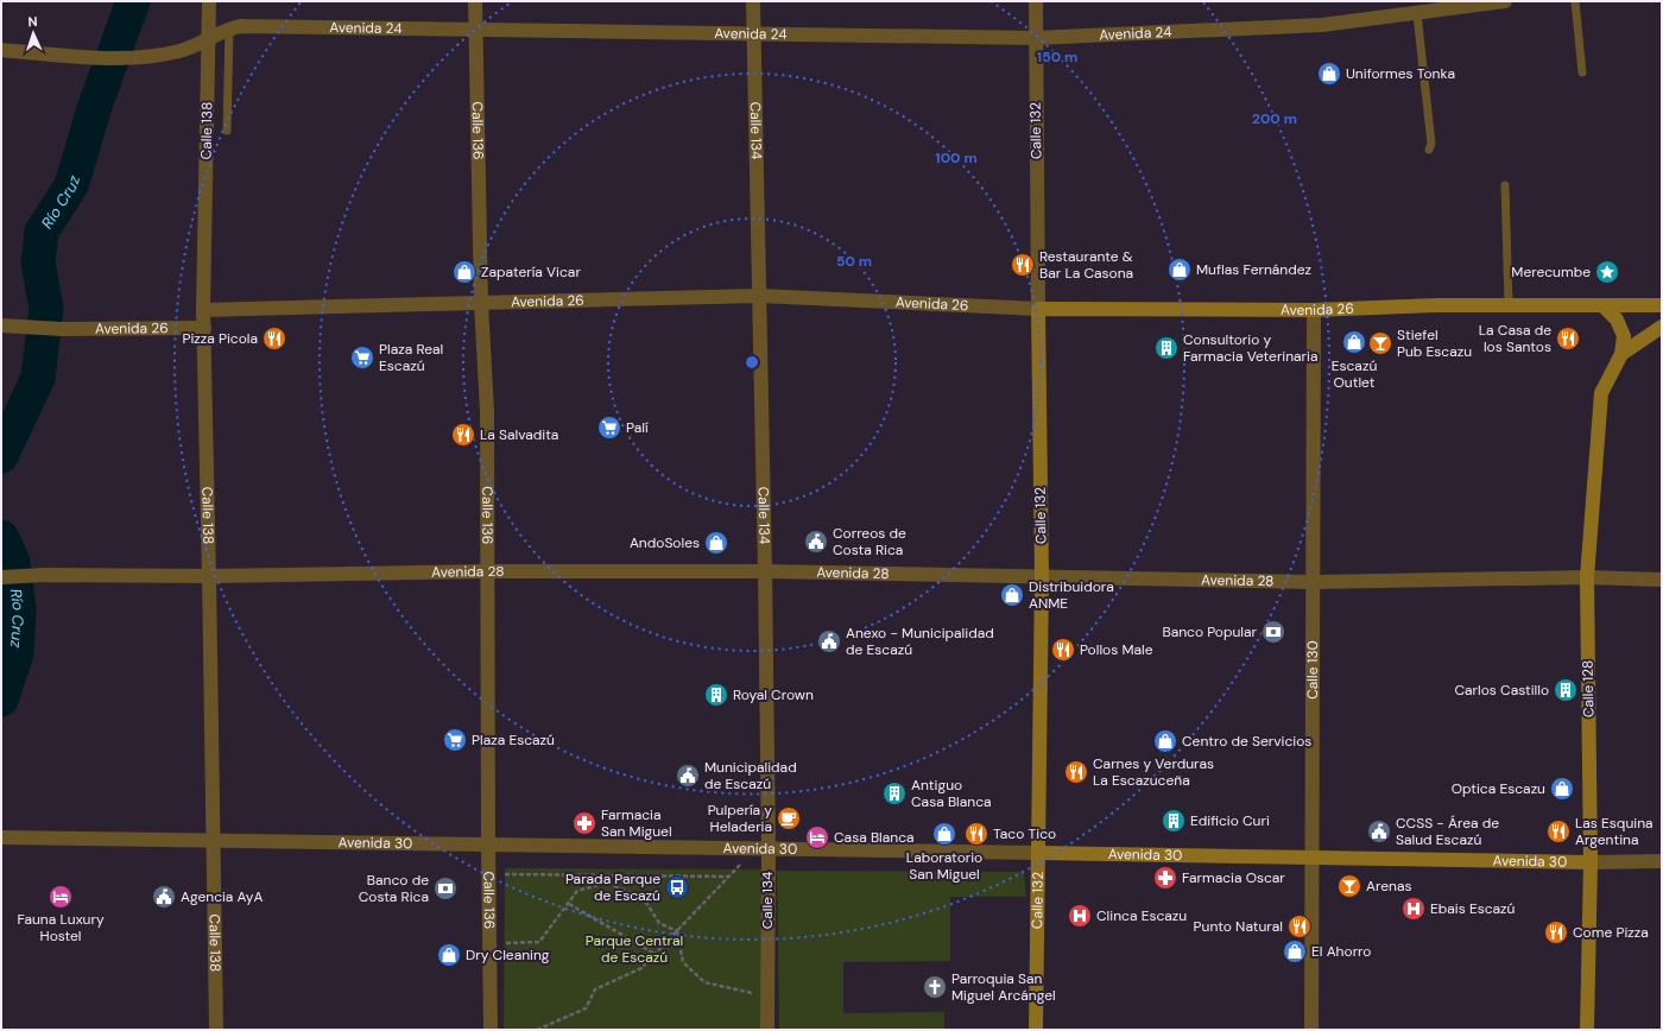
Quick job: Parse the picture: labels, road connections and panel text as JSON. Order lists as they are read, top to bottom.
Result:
{
  "streets": {
    "main road": [
      "Calle 132",
      "Avenida 26",
      "Calle 128",
      "Avenida 30"
    ],
    "street": [
      "Avenida 24",
      "Calle 138",
      "Calle 136",
      "Calle 134",
      "Avenida 28",
      "Calle 130"
    ]
  },
  "crossings": [
    ["Avenida 24", "Calle 138"],
    ["Avenida 24", "Calle 136"],
    ["Avenida 24", "Calle 134"],
    ["Avenida 24", "Calle 132"],
    ["Calle 138", "Avenida 26"],
    ["Calle 138", "Avenida 28"],
    ["Calle 138", "Avenida 30"],
    ["Calle 136", "Avenida 26"],
    ["Calle 136", "Avenida 28"],
    ["Calle 136", "Avenida 30"],
    ["Calle 134", "Avenida 26"],
    ["Calle 134", "Avenida 28"],
    ["Calle 134", "Avenida 30"],
    ["Calle 132", "Avenida 26"],
    ["Calle 132", "Avenida 28"],
    ["Calle 132", "Avenida 30"],
    ["Avenida 26", "Calle 130"],
    ["Avenida 28", "Calle 130"],
    ["Avenida 28", "Calle 128"],
    ["Calle 130", "Avenida 30"],
    ["Calle 128", "Avenida 30"]
  ],
  "water": ["Río Cruz"],
  "parks": ["Parque Central de Escazú"],
  "places": {
    "shop": [
      "Uniformes Tonka",
      "Muflas Fernández",
      "Zapatería Vicar",
      "Escazú Outlet",
      "AndoSoles",
      "Distribuidora ANME",
      "Centro de Servicios",
      "Optica Escazu",
      "Laboratorio San Miguel",
      "El Ahorro",
      "Dry Cleaning"
    ],
    "restaurant": [
      "Restaurante & Bar La Casona",
      "Pizza Picola",
      "La Casa de los Santos",
      "La Salvadita",
      "Pollos Male",
      "Carnes y Verduras La Escazuceña",
      "Las Esquina Argentina",
      "Taco Tico",
      "Punto Natural",
      "Come Pizza"
    ],
    "place": ["Merecumbe"],
    "bar": ["Stiefel Pub Escazu", "Arenas"],
    "building": [
      "Consultorio y Farmacia Veterinaria",
      "Carlos Castillo",
      "Royal Crown",
      "Antiguo Casa Blanca",
      "Edificio Curi"
    ],
    "supermarket": ["Plaza Real Escazú", "Palí", "Plaza Escazú"],
    "public building": [
      "Correos de Costa Rica",
      "Anexo - Municipalidad de Escazú",
      "Municipalidad de Escazú",
      "CCSS - Área de Salud Escazú",
      "Agencia AyA"
    ],
    "bank": ["Banco Popular", "Banco de Costa Rica"],
    "cafe": ["Pulpería y Heladeria"],
    "pharmacy": ["Farmacia San Miguel", "Farmacia Oscar"],
    "hotel": ["Casa Blanca", "Fauna Luxury Hostel"],
    "bus stop": ["Parada Parque de Escazú"],
    "hospital": ["Ebais Escazú", "Clinca Escazu"],
    "church": ["Parroquia San Miguel Arcángel"]
  },
  "north": "top",
  "rings": [
    "150 m",
    "200 m",
    "100 m",
    "50 m"
  ]
}
